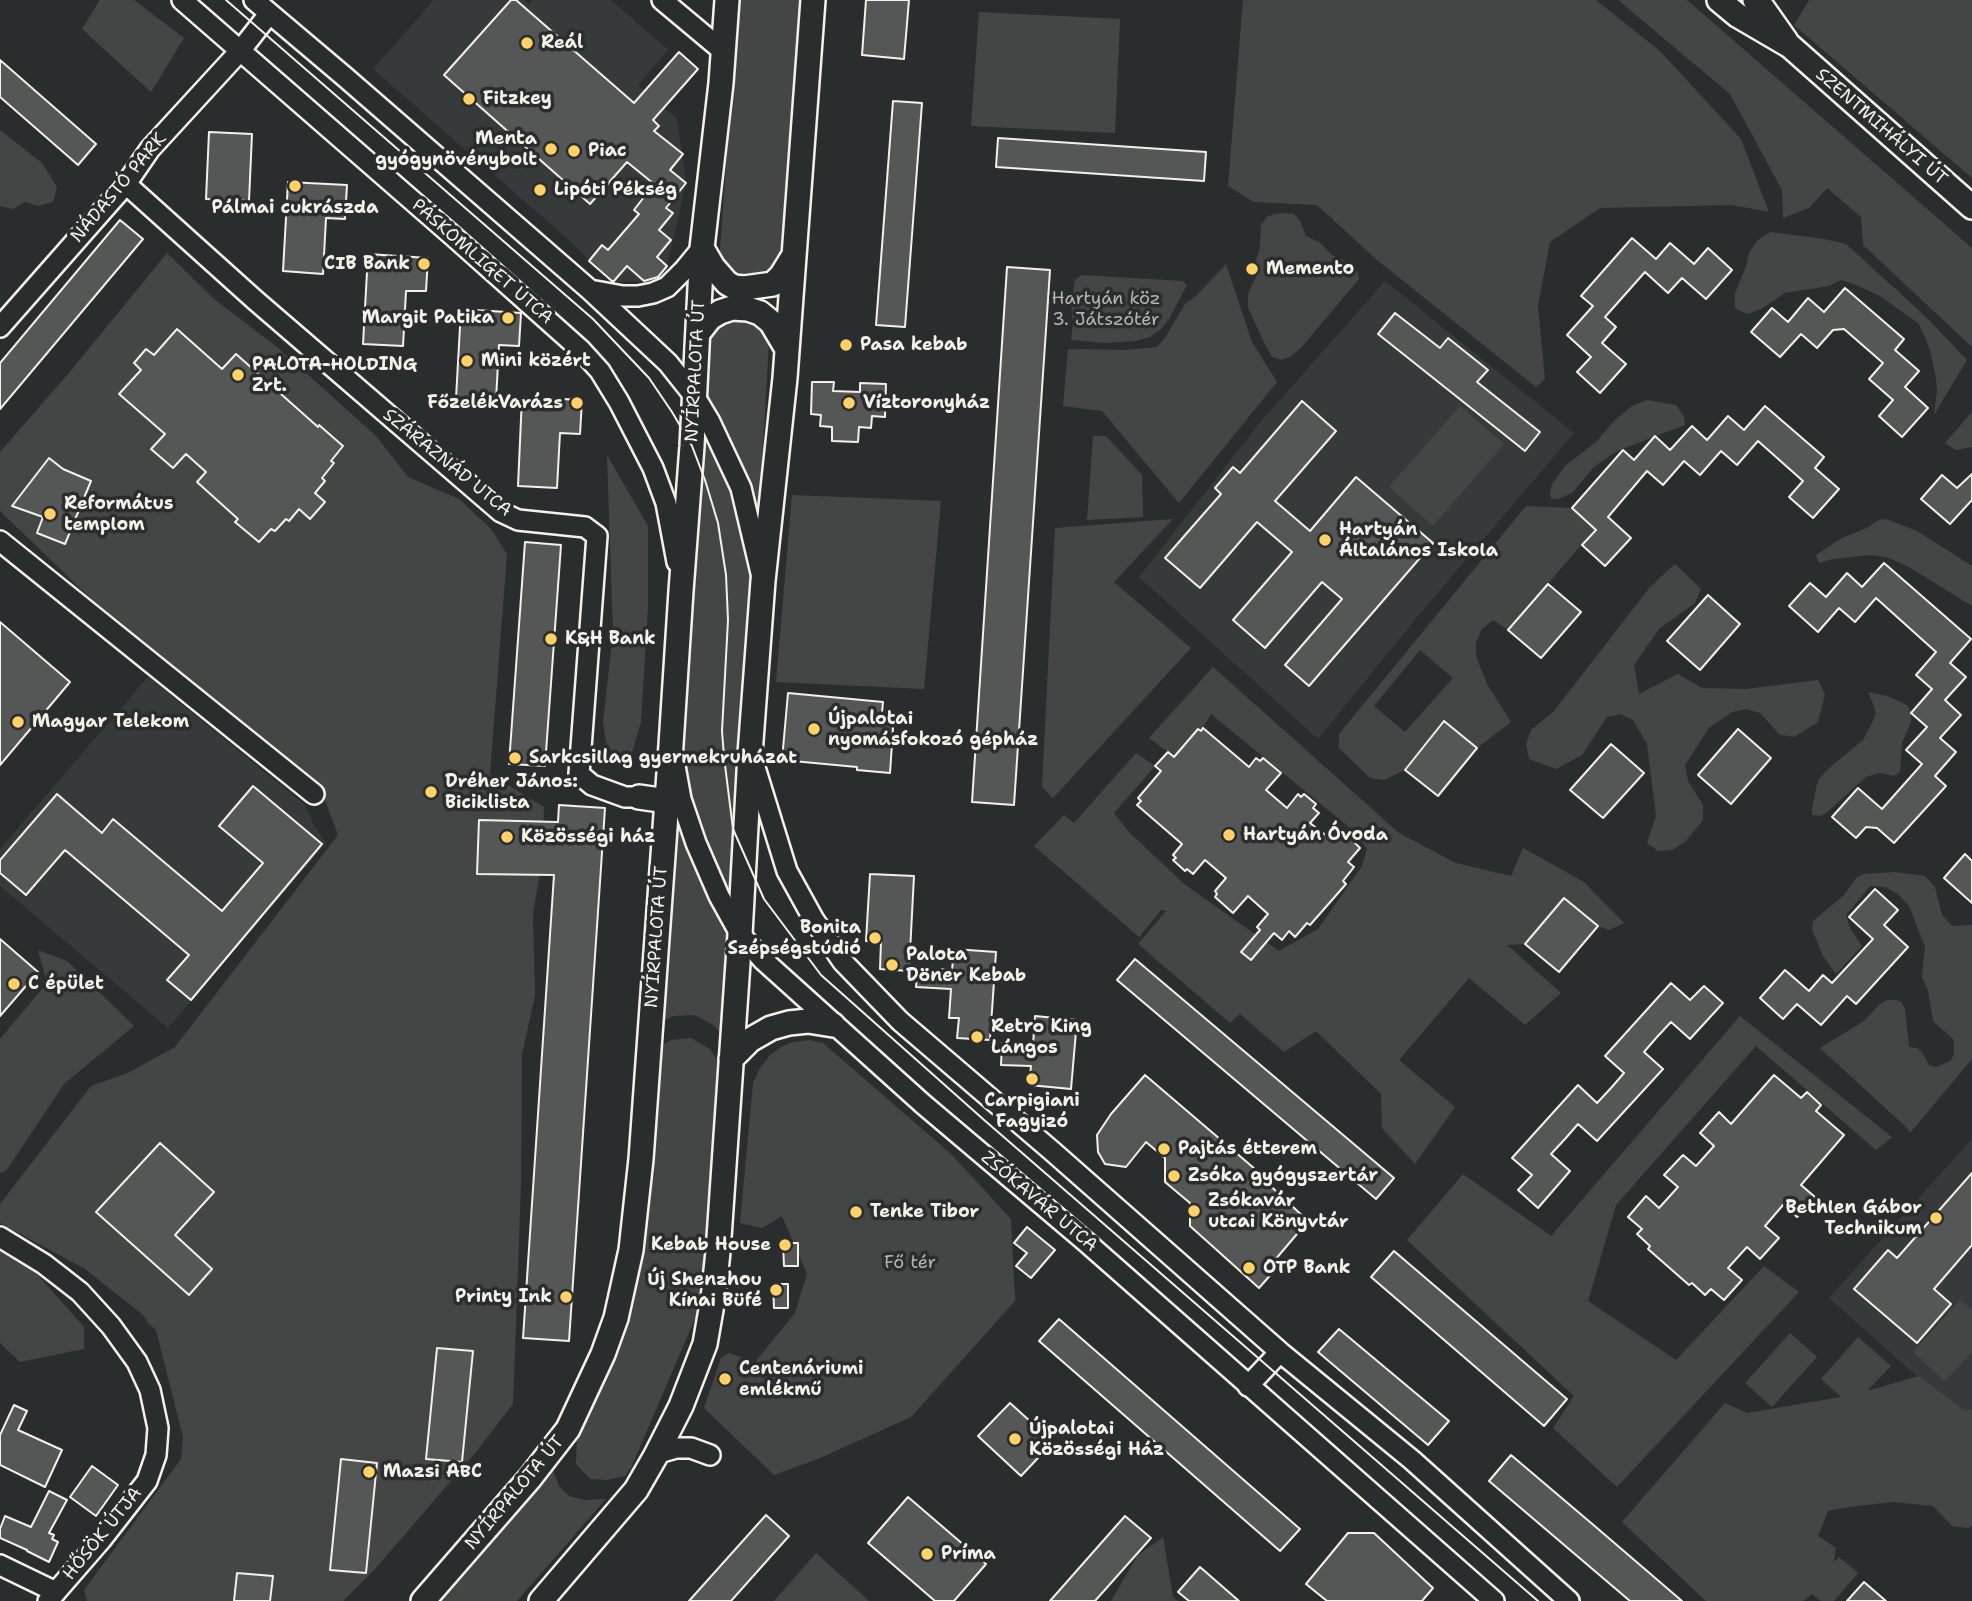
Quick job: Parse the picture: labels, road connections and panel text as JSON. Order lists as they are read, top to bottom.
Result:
{
  "streets": {
    "main road": ["SZENTMIHÁLYI ÚT", "NYÍRPALOTA ÚT"],
    "street": [
      "NÁDASTÓ PARK",
      "PÁSKOMLIGET UTCA",
      "SZÁRAZNÁD UTCA",
      "ZSÓKAVÁR UTCA",
      "HŐSÖK ÚTJA"
    ]
  },
  "crossings": [
    ["NÁDASTÓ PARK", "PÁSKOMLIGET UTCA"],
    ["NÁDASTÓ PARK", "SZÁRAZNÁD UTCA"],
    ["PÁSKOMLIGET UTCA", "NYÍRPALOTA ÚT"],
    ["NYÍRPALOTA ÚT", "ZSÓKAVÁR UTCA"]
  ],
  "parks": ["Hartyán köz 3. Játszótér", "Fő tér"],
  "places": [
    "Reál",
    "Fitzkey",
    "Menta gyógynövénybolt",
    "Piac",
    "Pálmai cukrászda",
    "Lipóti Pékség",
    "CIB Bank",
    "Memento",
    "Margit Patika",
    "Pasa kebab",
    "Mini közért",
    "PALOTA-HOLDING Zrt.",
    "FőzelékVarázs",
    "Víztoronyház",
    "Református templom",
    "Hartyán Általános Iskola",
    "K&H Bank",
    "Magyar Telekom",
    "Újpalotai nyomásfokozó gépház",
    "Sarkcsillag gyermekruházat",
    "Dréher János: Biciklista",
    "Hartyán Óvoda",
    "Közösségi ház",
    "Bonita Szépségstúdió",
    "Palota Döner Kebab",
    "C épület",
    "Retro King Lángos",
    "Carpigiani Fagyizó",
    "Pajtás étterem",
    "Zsóka gyógyszertár",
    "Zsókavár utcai Könyvtár",
    "Tenke Tibor",
    "Bethlen Gábor Technikum",
    "Kebab House",
    "OTP Bank",
    "Új Shenzhou Kínai Büfé",
    "Printy Ink",
    "Centenáriumi emlékmű",
    "Újpalotai Közösségi Ház",
    "Mazsi ABC",
    "Príma"
  ]
}
